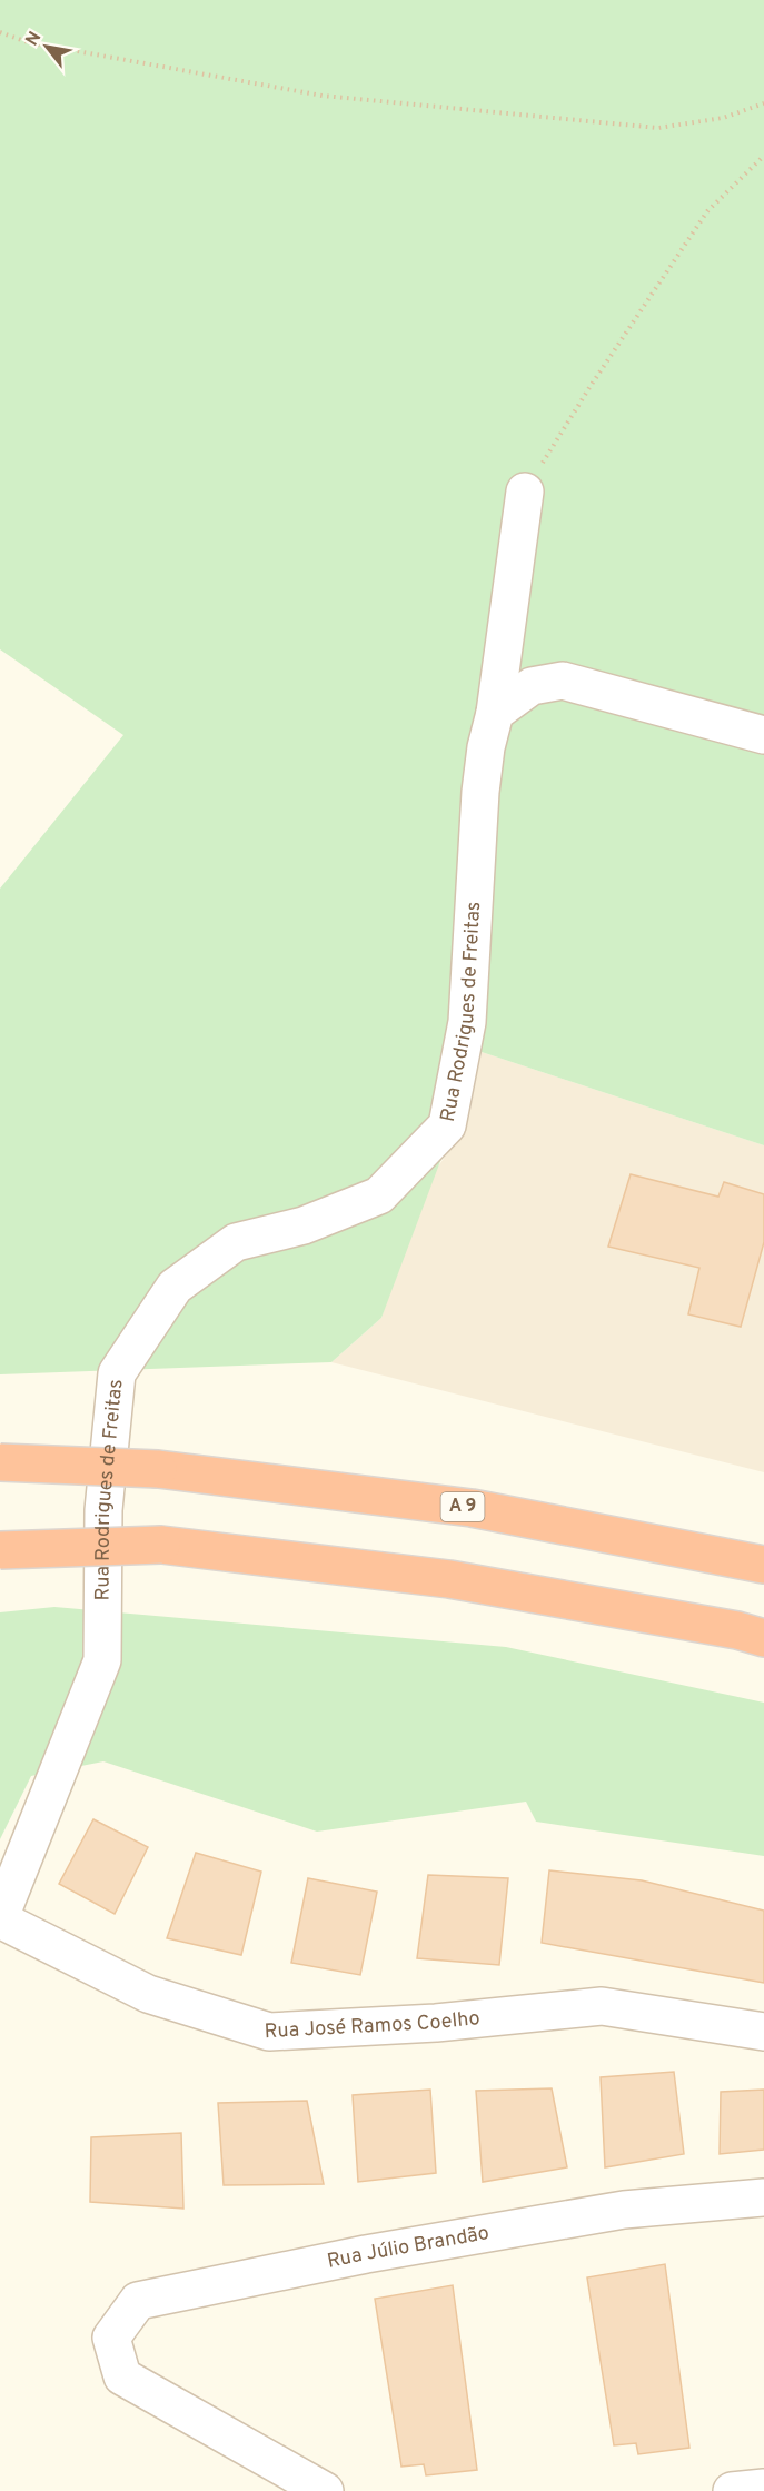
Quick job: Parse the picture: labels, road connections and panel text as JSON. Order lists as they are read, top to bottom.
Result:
{
  "streets": {
    "highway": ["A 9"],
    "street": ["Rua Rodrigues de Freitas", "Rua José Ramos Coelho", "Rua Júlio Brandão"]
  },
  "crossings": [
    ["Rua Rodrigues de Freitas", "Rua José Ramos Coelho"]
  ],
  "north": "top left"
}
